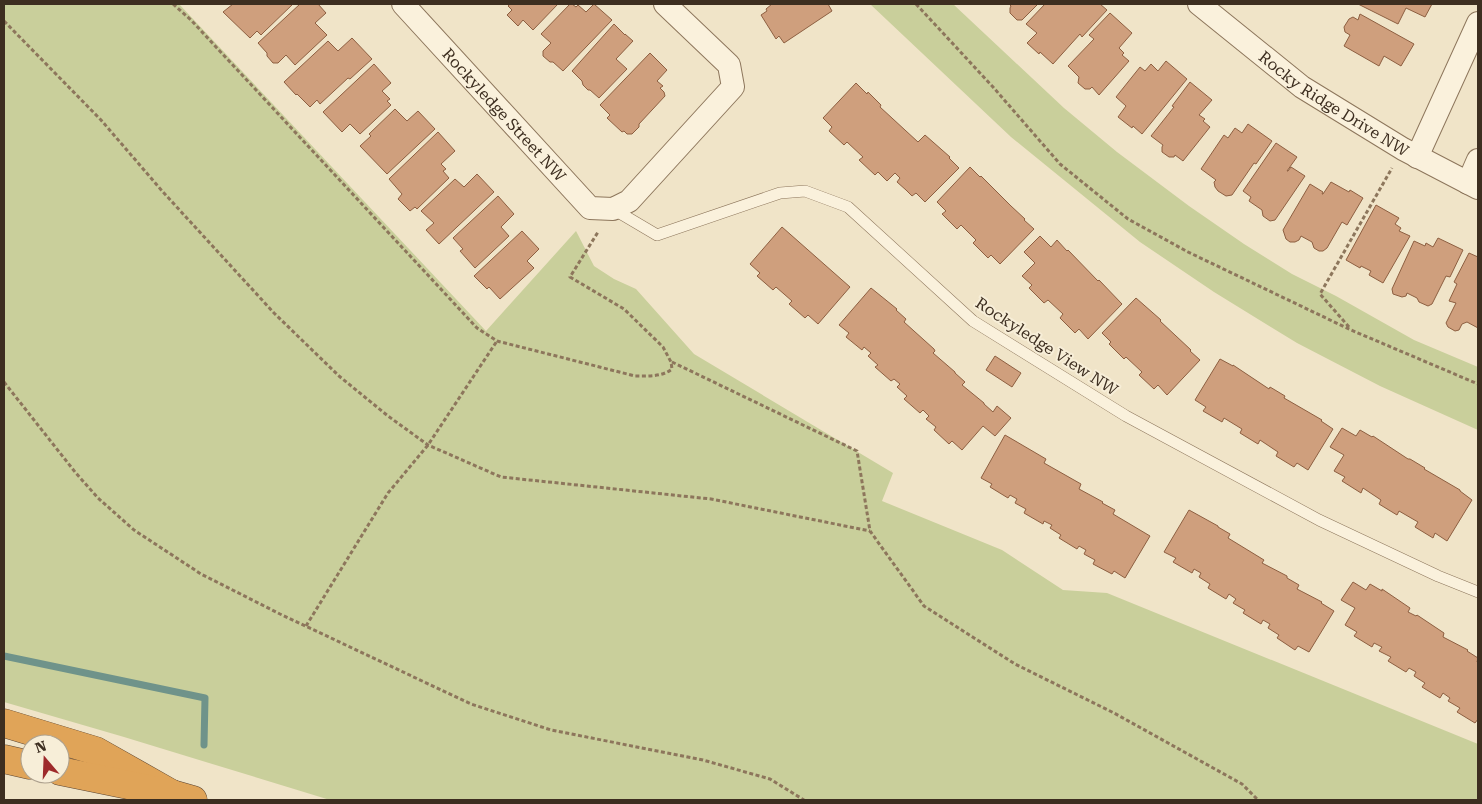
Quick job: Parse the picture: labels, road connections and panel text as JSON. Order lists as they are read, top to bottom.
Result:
{
  "streets": {
    "street": ["Rocky Ridge Drive NW", "Rockyledge Street NW"],
    "lane": ["Rockyledge View NW"]
  },
  "crossings": [
    ["Rockyledge Street NW", "Rockyledge View NW"]
  ],
  "north": "top"
}
